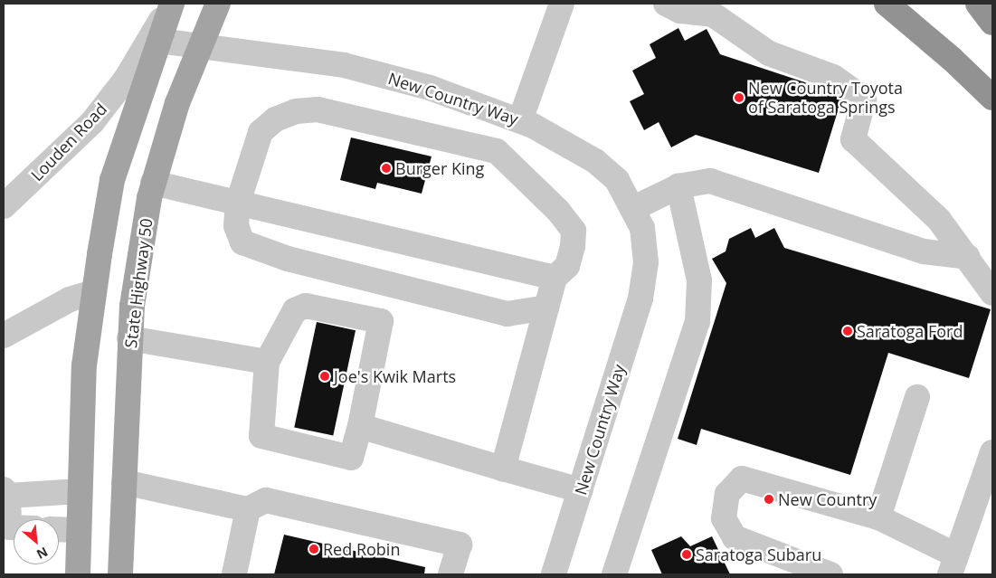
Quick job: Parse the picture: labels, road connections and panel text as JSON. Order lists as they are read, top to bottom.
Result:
{
  "streets": {
    "main road": ["State Highway 50"],
    "street": ["New Country Way", "Louden Road"]
  },
  "crossings": [
    ["New Country Way", "State Highway 50"]
  ],
  "places": [
    "New Country Toyota of Saratoga Springs",
    "Burger King",
    "Saratoga Ford",
    "Joe's Kwik Marts",
    "New Country",
    "Red Robin",
    "Saratoga Subaru"
  ],
  "north": "bottom right"
}
